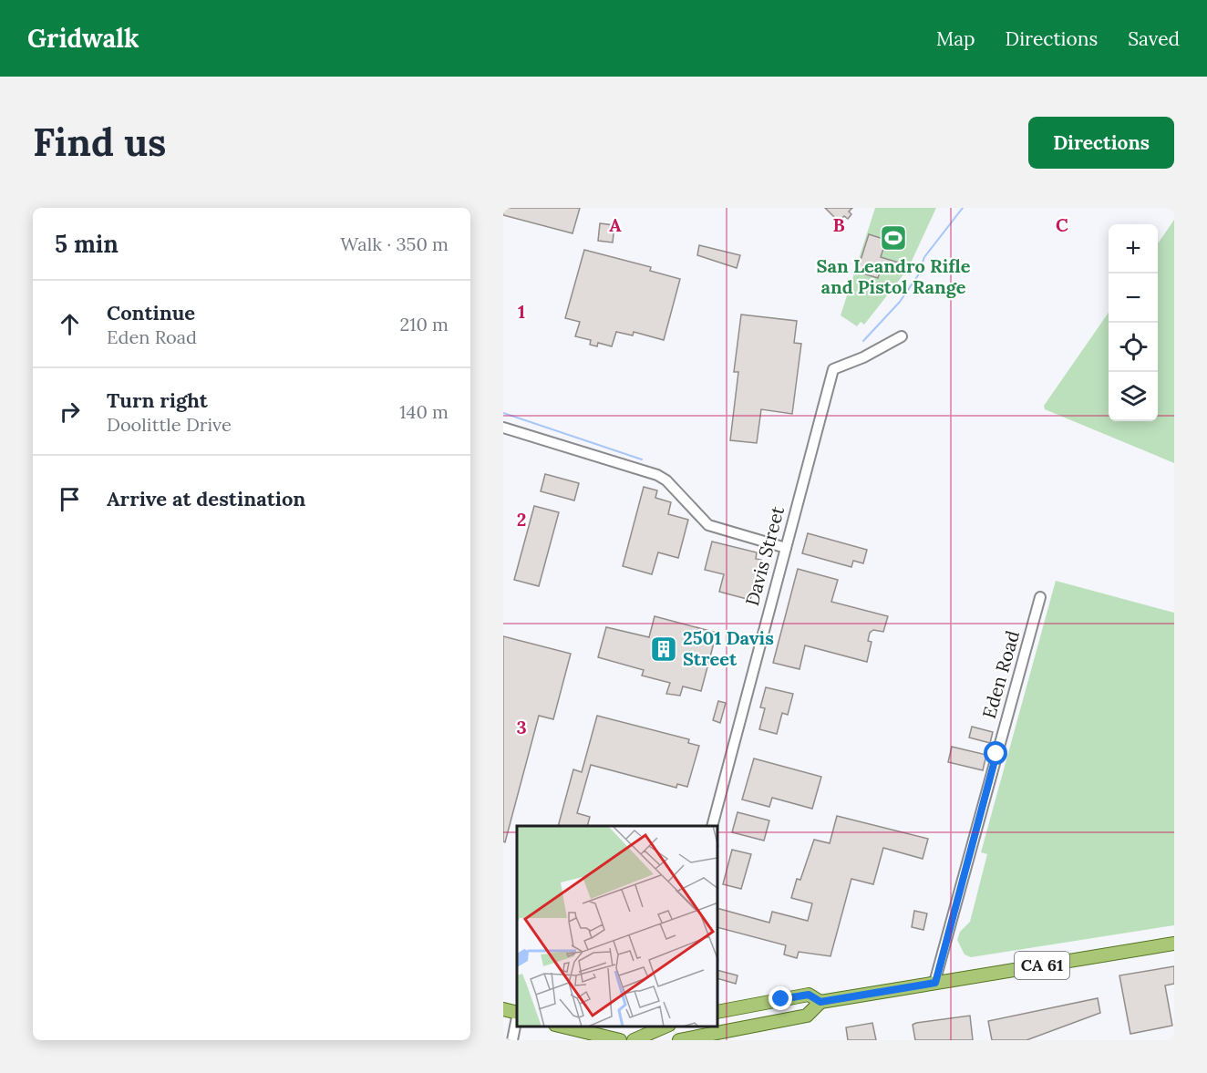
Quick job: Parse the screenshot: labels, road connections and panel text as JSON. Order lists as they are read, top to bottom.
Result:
{
  "streets": {
    "main road": ["CA 61"],
    "street": ["Davis Street", "Eden Road"]
  },
  "crossings": [
    ["Eden Road", "CA 61"]
  ],
  "places": {
    "sports": ["San Leandro Rifle and Pistol Range"],
    "building": ["2501 Davis Street"]
  },
  "page": {
    "header": "Gridwalk",
    "nav": ["Map", "Directions", "Saved"],
    "buttons": "Directions",
    "title": "Find us",
    "heading": ["5 min", "Walk · 350 m"],
    "map_buttons": ["+", "−"],
    "list": [
      ["Continue", "Eden Road", "210 m"],
      ["Turn right", "Doolittle Drive", "140 m"],
      "Arrive at destination"
    ]
  },
  "grid": {
    "columns": ["A", "B", "C"],
    "rows": ["1", "2", "3"]
  }
}
